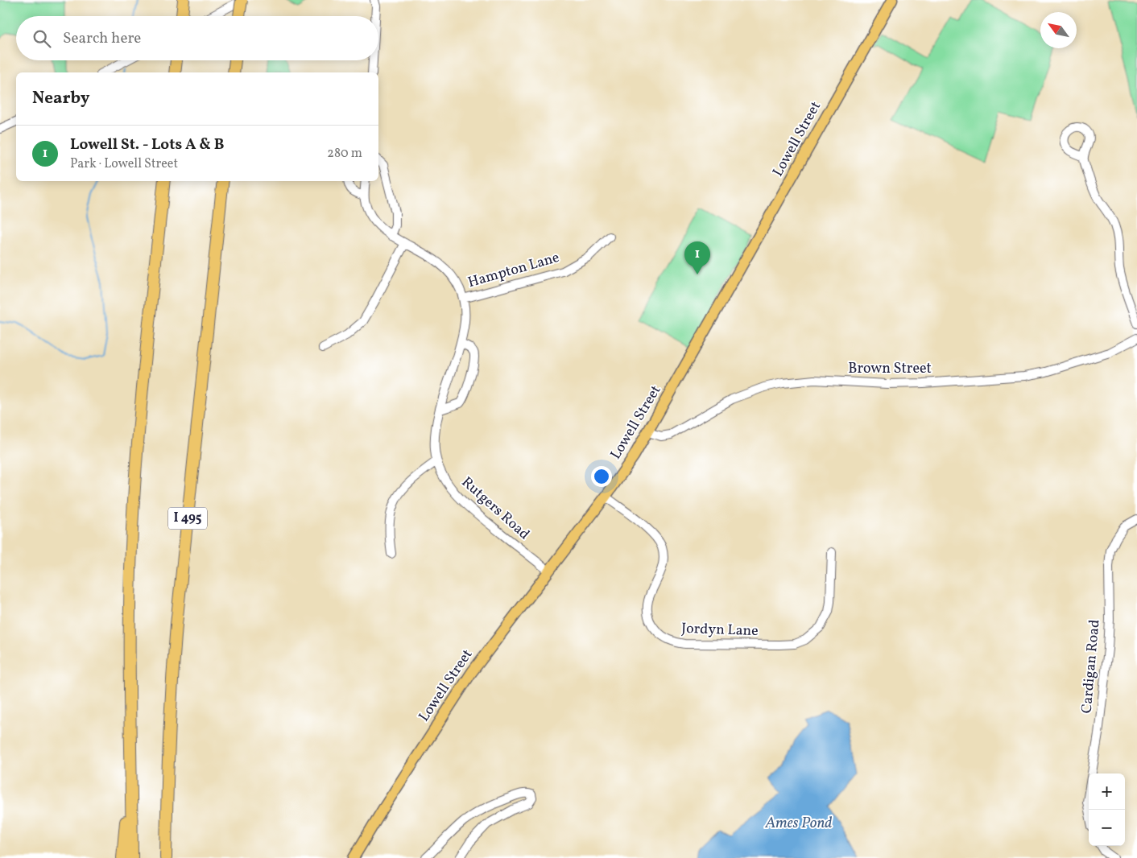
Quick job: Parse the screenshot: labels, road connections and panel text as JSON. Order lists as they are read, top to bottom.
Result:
{
  "streets": {
    "highway": ["I 495"],
    "main road": ["Lowell Street"],
    "street": [
      "Hampton Lane",
      "Brown Street",
      "Rutgers Road",
      "Jordyn Lane",
      "Cardigan Road"
    ]
  },
  "crossings": [
    ["Lowell Street", "Brown Street"],
    ["Lowell Street", "Rutgers Road"],
    ["Lowell Street", "Jordyn Lane"],
    ["Hampton Lane", "Rutgers Road"]
  ],
  "water": ["Ames Pond"],
  "north": "top left",
  "page": {
    "search": "Search here",
    "heading": "Nearby",
    "list": [
      {
        "mark": "1",
        "name": "Lowell St. - Lots A & B",
        "note": "Park · Lowell Street",
        "value": "280 m"
      }
    ],
    "pins": "1",
    "map_buttons": ["+", "−"]
  }
}
